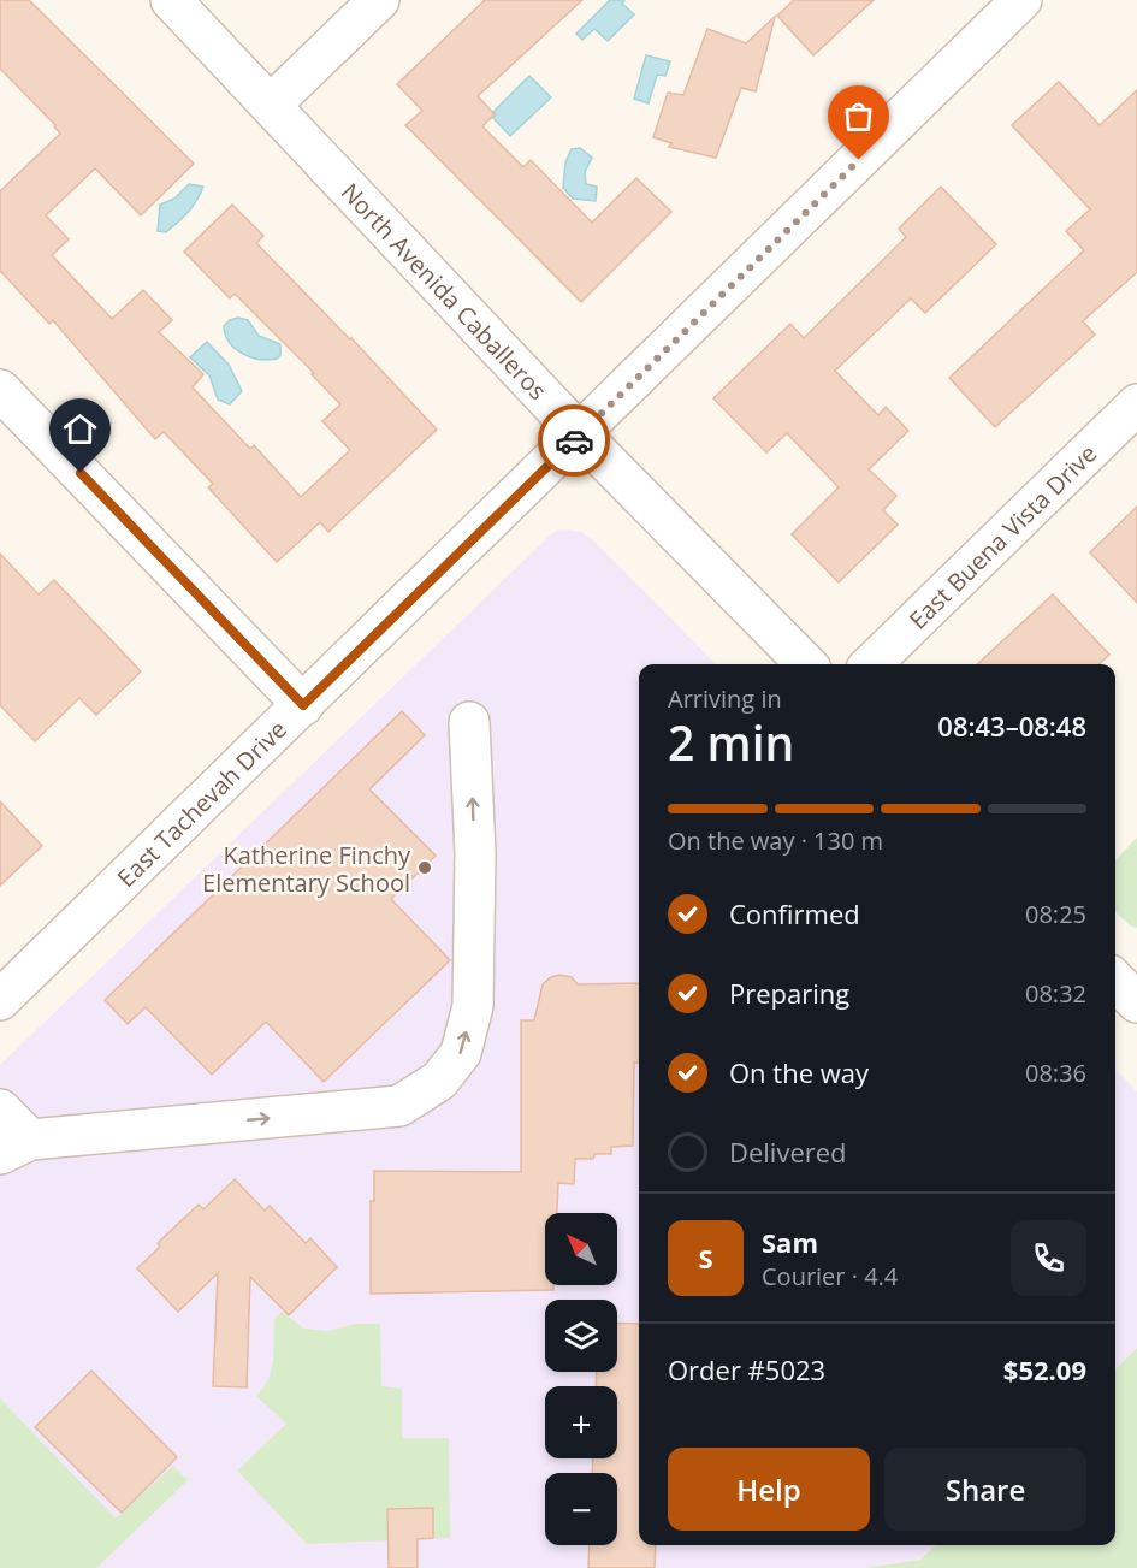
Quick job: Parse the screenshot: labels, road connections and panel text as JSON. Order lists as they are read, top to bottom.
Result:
{
  "streets": {
    "street": ["North Avenida Caballeros", "East Buena Vista Drive", "East Tachevah Drive"]
  },
  "crossings": [
    ["North Avenida Caballeros", "East Tachevah Drive"]
  ],
  "places": ["Katherine Finchy Elementary School"],
  "north": "top left",
  "page": {
    "heading": ["2 min", "Arriving in", "08:43–08:48"],
    "panel": [
      "Sam",
      "Courier · 4.4",
      "Order #5023",
      "$52.09"
    ],
    "bar": "On the way · 130 m",
    "list": [
      ["Confirmed", "08:25"],
      ["Preparing", "08:32"],
      ["On the way", "08:36"],
      "Delivered"
    ],
    "map_buttons": ["+", "−"],
    "round": "S",
    "buttons": ["Help", "Share"]
  }
}
